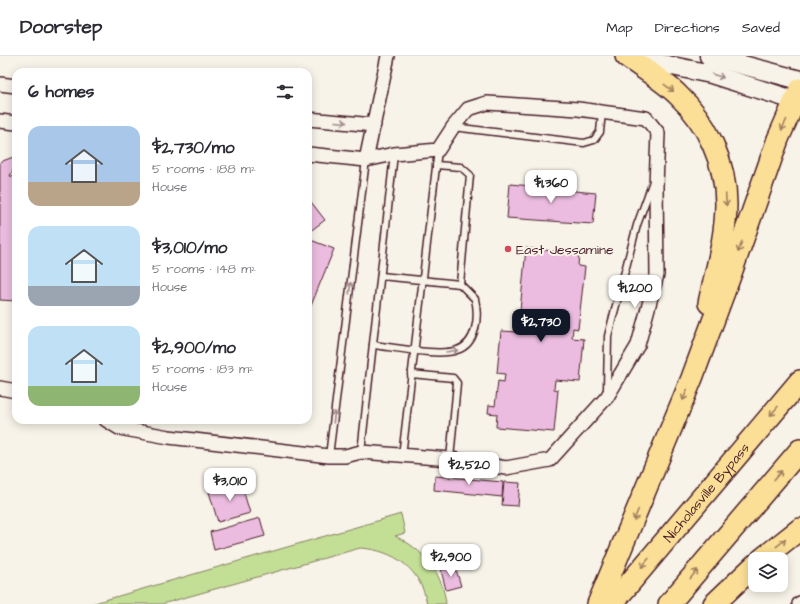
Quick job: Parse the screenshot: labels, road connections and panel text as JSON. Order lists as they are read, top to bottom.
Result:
{
  "streets": {
    "highway": ["Nicholasville Bypass"]
  },
  "places": ["East Jessamine"],
  "page": {
    "header": "Doorstep",
    "nav": ["Map", "Directions", "Saved"],
    "heading": "6 homes",
    "list": [
      {
        "name": "$2,730/mo",
        "note": "5 rooms · 188 m² · House"
      },
      {
        "name": "$3,010/mo",
        "note": "5 rooms · 148 m² · House"
      },
      {
        "name": "$2,900/mo",
        "note": "5 rooms · 183 m² · House"
      }
    ],
    "price": [
      "$1,360",
      "$1,200",
      "$2,730",
      "$2,520",
      "$3,010",
      "$2,900"
    ]
  }
}
